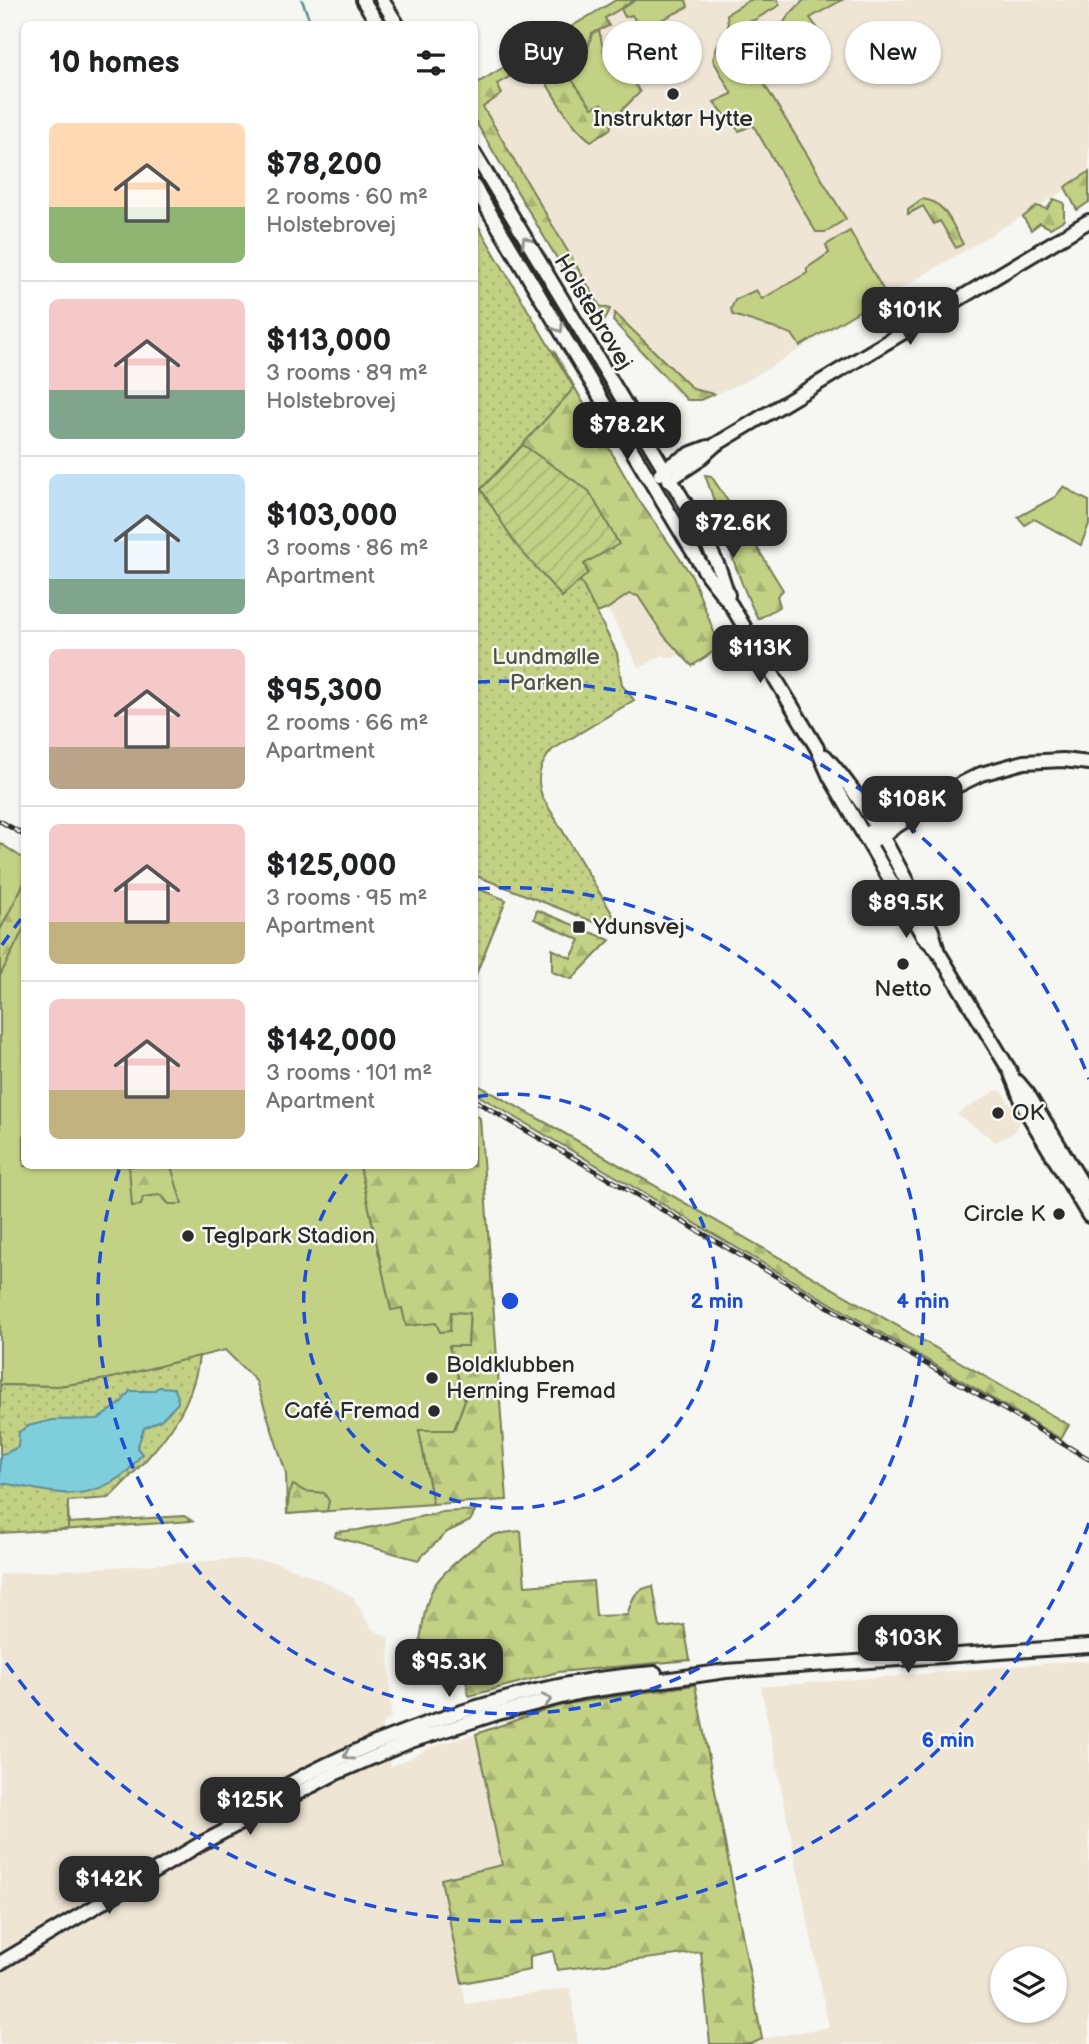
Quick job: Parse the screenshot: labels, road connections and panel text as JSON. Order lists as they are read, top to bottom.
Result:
{
  "streets": {
    "main road": ["Holstebrovej"]
  },
  "parks": ["Lundmølle Parken"],
  "places": {
    "other": [
      "Instruktør Hytte",
      "Netto",
      "OK",
      "Circle K",
      "Teglpark Stadion",
      "Boldklubben Herning Fremad",
      "Café Fremad"
    ],
    "transit": ["Ydunsvej"]
  },
  "page": {
    "chip": [
      "Buy",
      "Rent",
      "Filters",
      "New"
    ],
    "heading": "10 homes",
    "list": [
      {
        "name": "$78,200",
        "note": "2 rooms · 60 m² · Holstebrovej"
      },
      {
        "name": "$113,000",
        "note": "3 rooms · 89 m² · Holstebrovej"
      },
      {
        "name": "$103,000",
        "note": "3 rooms · 86 m² · Apartment"
      },
      {
        "name": "$95,300",
        "note": "2 rooms · 66 m² · Apartment"
      },
      {
        "name": "$125,000",
        "note": "3 rooms · 95 m² · Apartment"
      },
      {
        "name": "$142,000",
        "note": "3 rooms · 101 m² · Apartment"
      }
    ],
    "price": [
      "$101K",
      "$78.2K",
      "$72.6K",
      "$113K",
      "$108K",
      "$89.5K",
      "$103K",
      "$95.3K",
      "$125K",
      "$142K"
    ]
  },
  "rings": ["2 min", "4 min", "6 min"]
}
